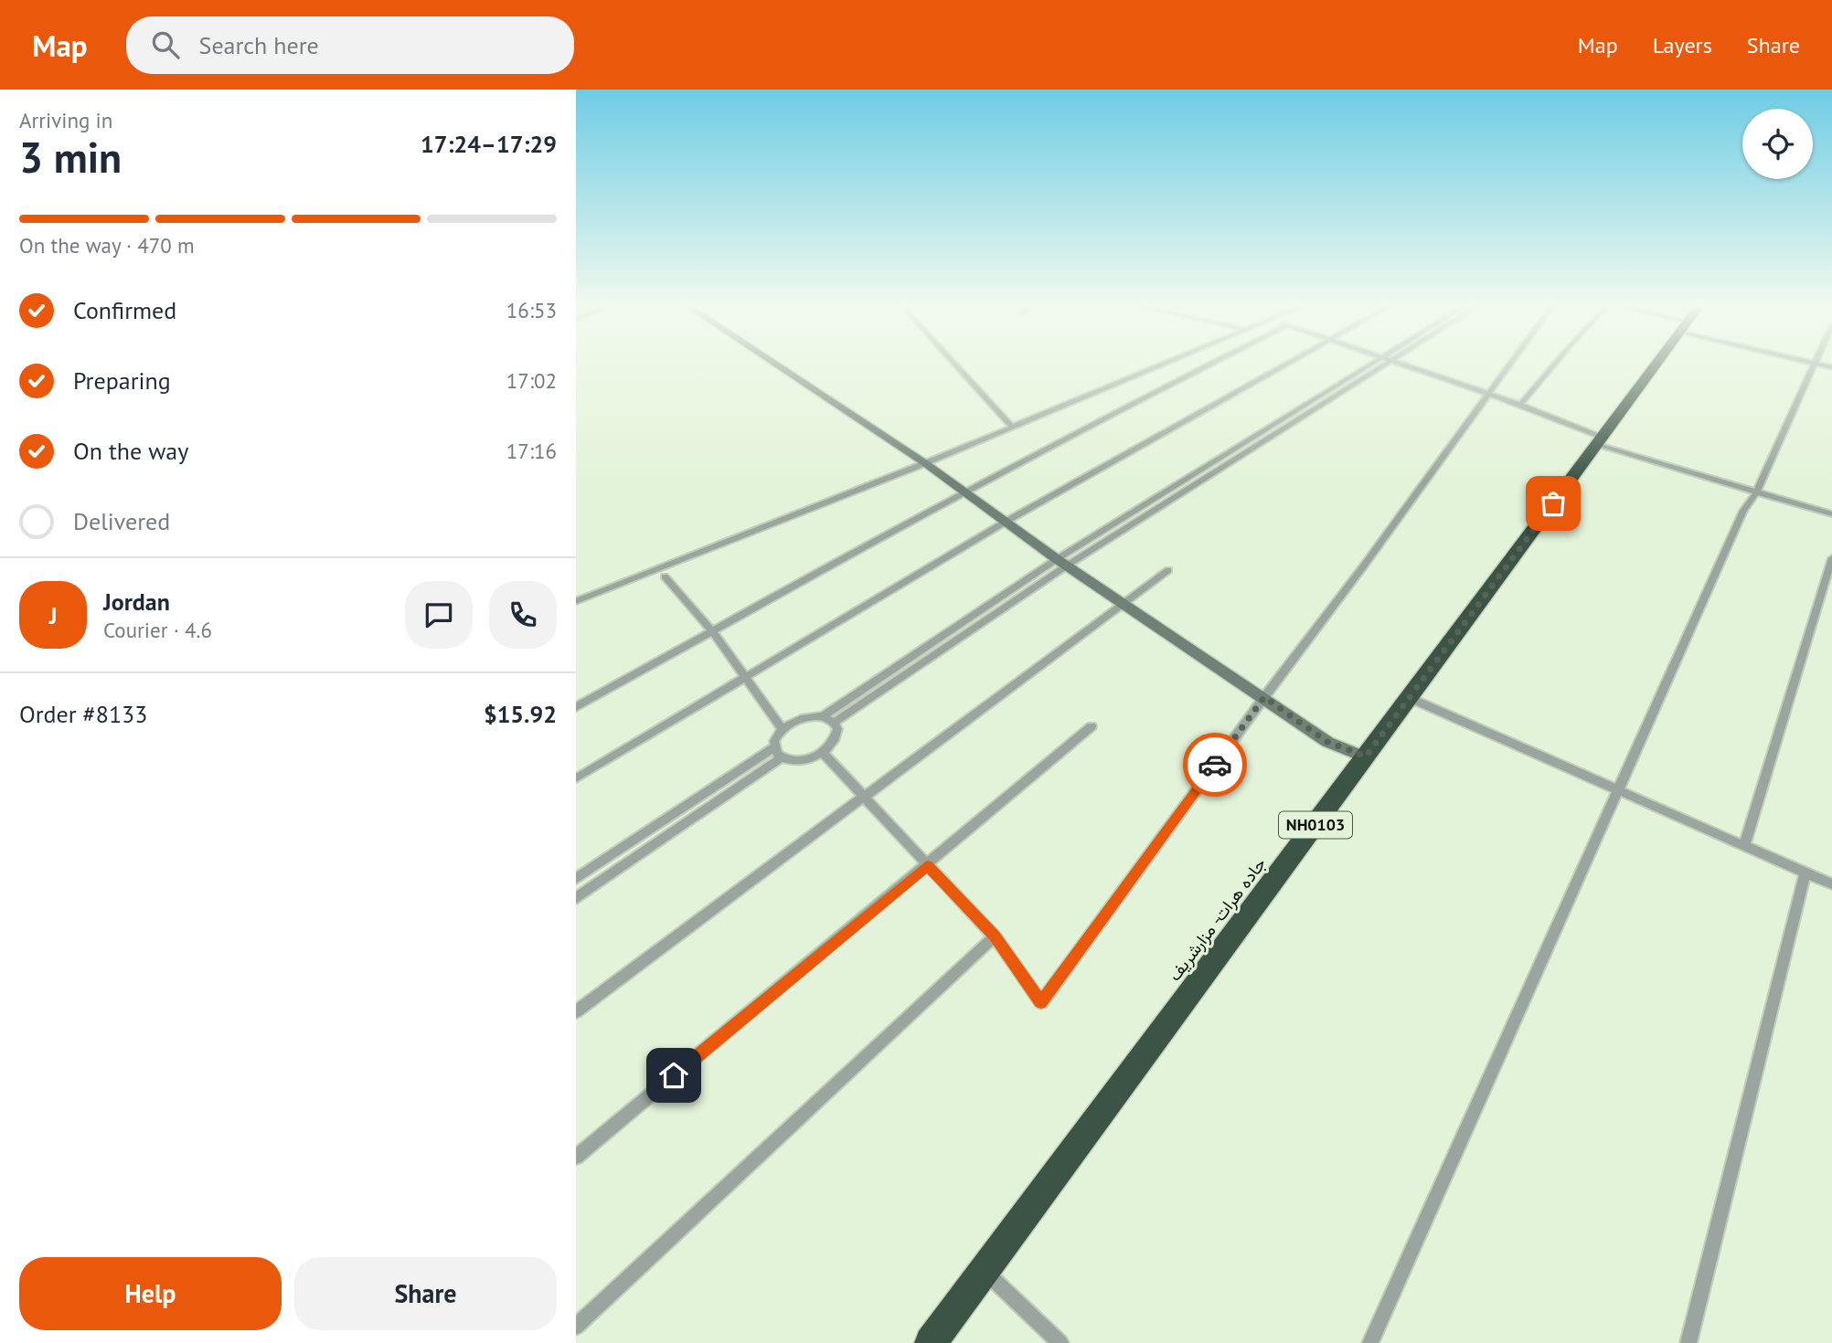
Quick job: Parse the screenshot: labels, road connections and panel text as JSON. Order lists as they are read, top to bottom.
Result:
{
  "streets": {
    "highway": ["NH0103", "جاده هرات- مزارشریف"]
  },
  "page": {
    "header": "Map",
    "search": "Search here",
    "nav": ["Map", "Layers", "Share"],
    "heading": ["3 min", "Arriving in", "17:24–17:29"],
    "panel": [
      "Jordan",
      "Courier · 4.6",
      "Order #8133",
      "$15.92"
    ],
    "bar": "On the way · 470 m",
    "list": [
      ["Confirmed", "16:53"],
      ["Preparing", "17:02"],
      ["On the way", "17:16"],
      "Delivered"
    ],
    "round": "J",
    "buttons": ["Help", "Share"]
  }
}
